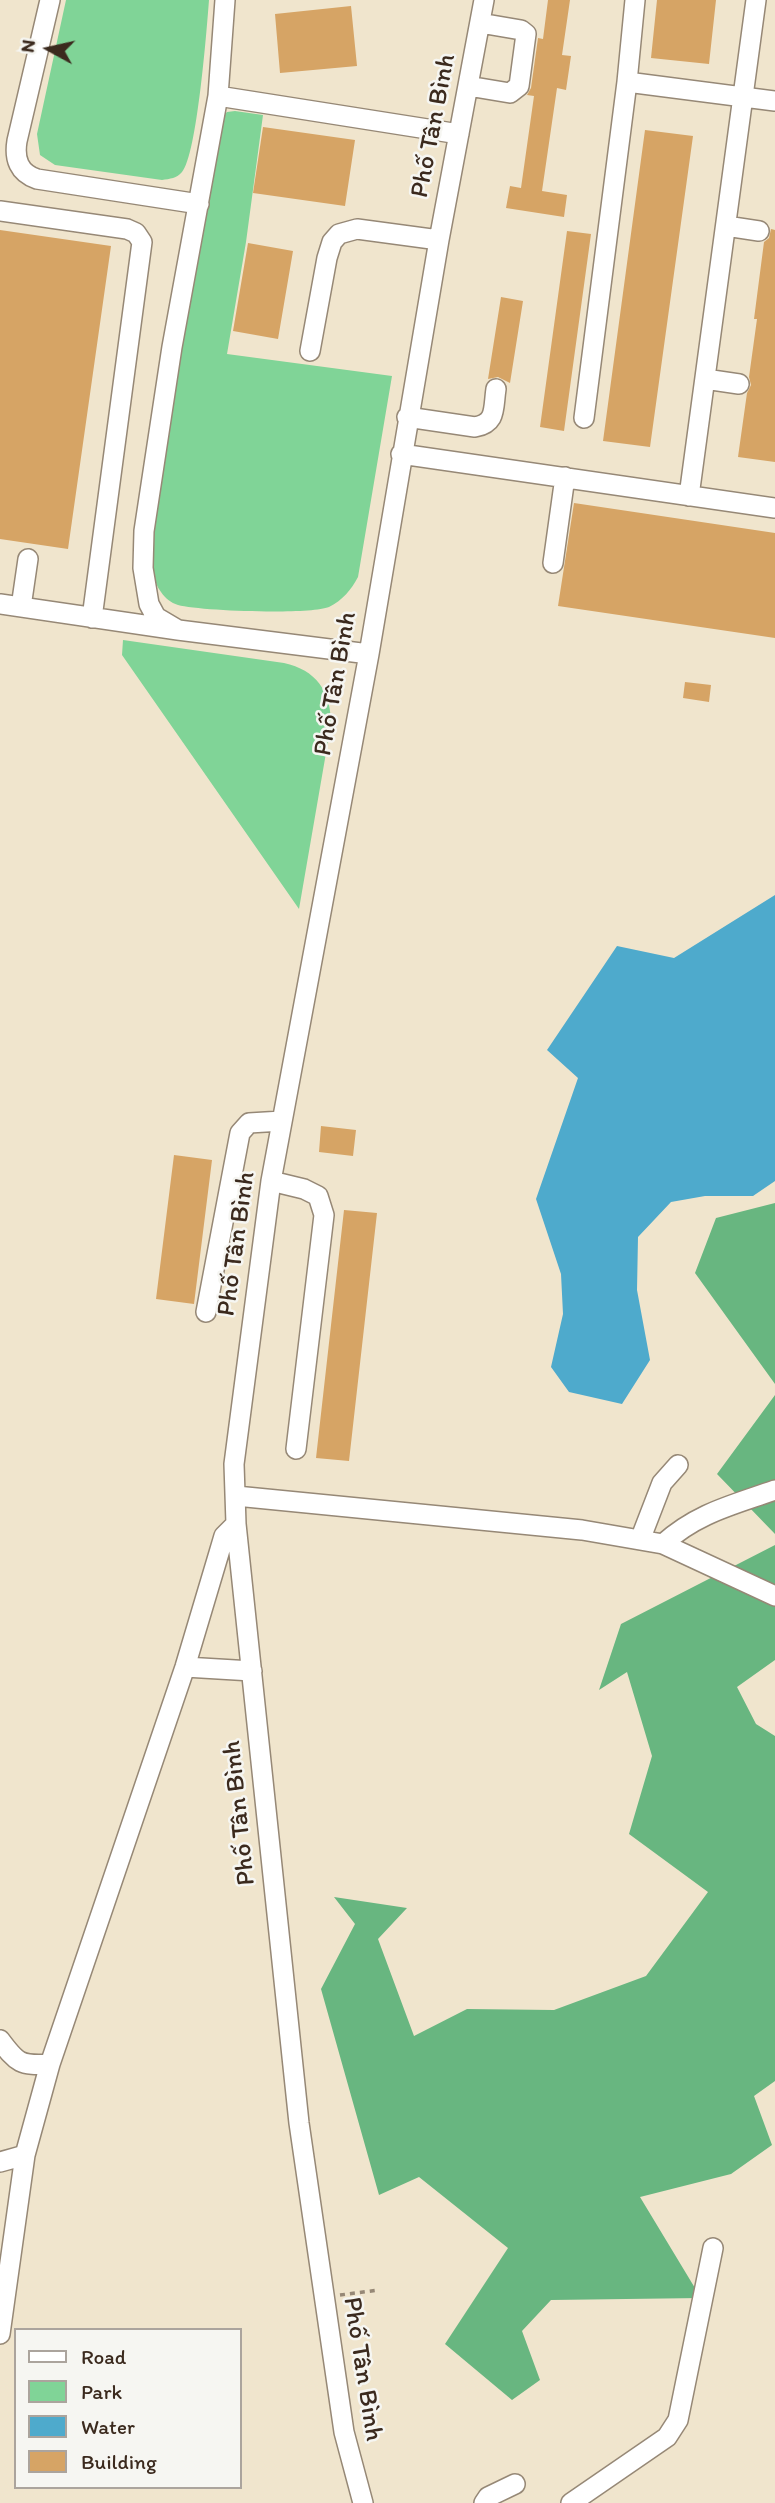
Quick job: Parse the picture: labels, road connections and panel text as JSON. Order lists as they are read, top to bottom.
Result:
{
  "streets": {
    "street": ["Phố Tân Bình"]
  },
  "legend": [
    "Road",
    "Park",
    "Water",
    "Building"
  ],
  "north": "left"
}
